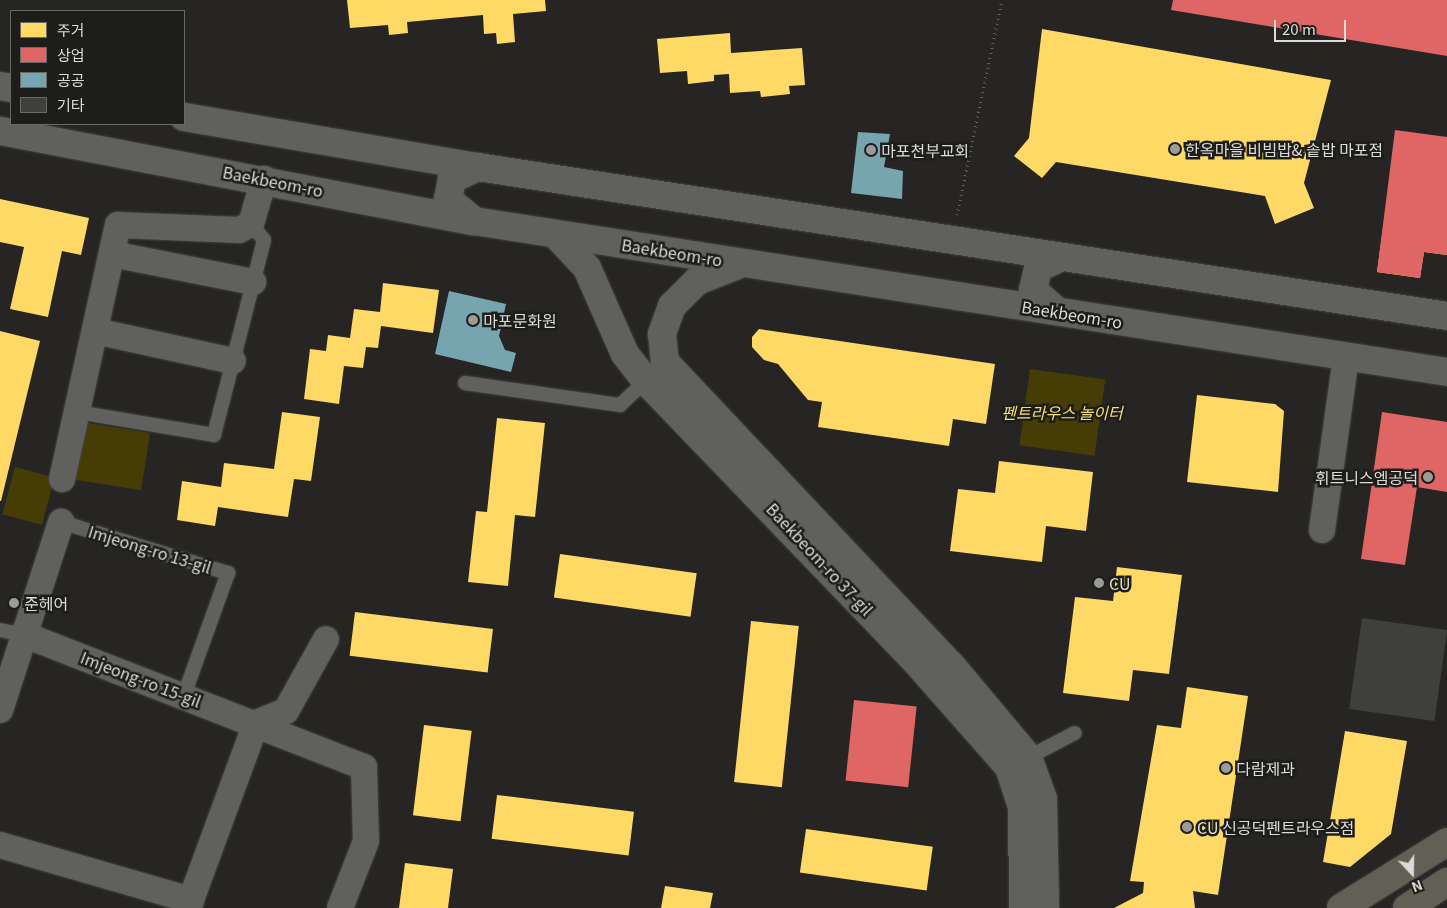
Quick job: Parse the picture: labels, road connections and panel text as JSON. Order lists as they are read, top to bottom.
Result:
{
  "streets": {
    "main road": ["Baekbeom-ro", "Baekbeom-ro 37-gil"],
    "street": ["Imjeong-ro 13-gil", "Imjeong-ro 15-gil"]
  },
  "crossings": [
    ["Baekbeom-ro", "Baekbeom-ro 37-gil"],
    ["Imjeong-ro 13-gil", "Imjeong-ro 15-gil"]
  ],
  "parks": ["펜트라우스 놀이터"],
  "places": [
    "한옥마을 비빔밥& 솥밥 마포점",
    "마포천부교회",
    "마포문화원",
    "휘트니스엠공덕",
    "CU",
    "준헤어",
    "다람제과",
    "CU 신공덕펜트라우스점"
  ],
  "legend": [
    "주거",
    "상업",
    "공공",
    "기타"
  ],
  "scale_bar": "20 m",
  "north": "bottom"
}
